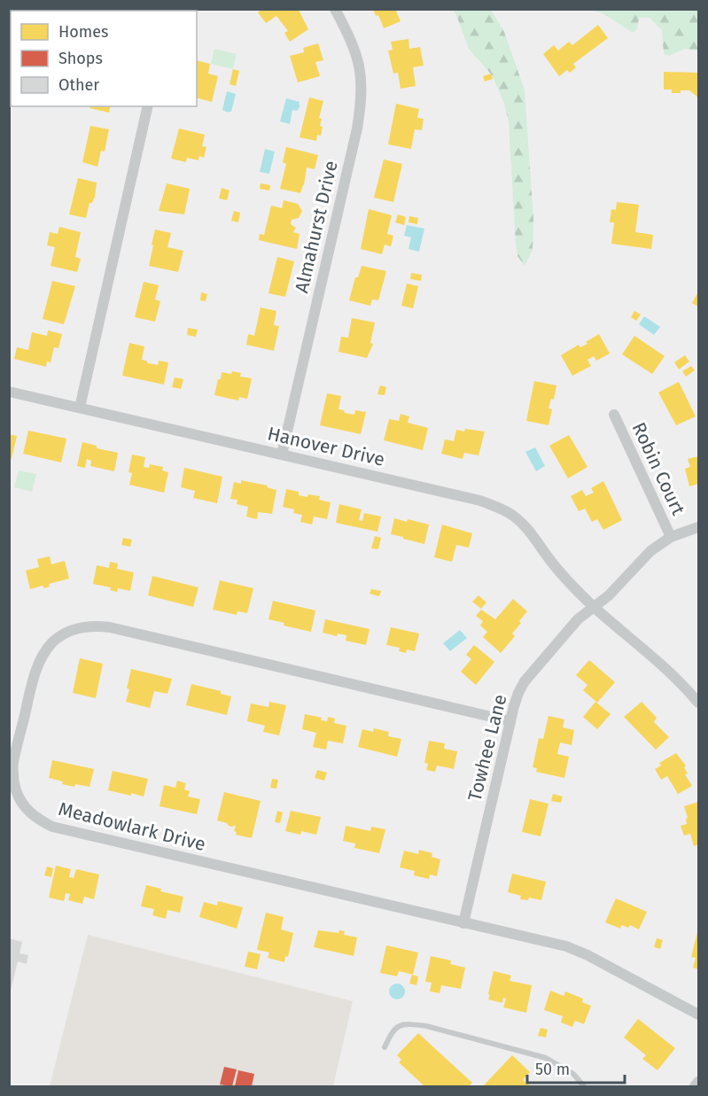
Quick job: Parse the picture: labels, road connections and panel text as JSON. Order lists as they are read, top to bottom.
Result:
{
  "streets": {
    "street": [
      "Almahurst Drive",
      "Hanover Drive",
      "Robin Court",
      "Towhee Lane",
      "Meadowlark Drive"
    ]
  },
  "crossings": [
    ["Almahurst Drive", "Hanover Drive"],
    ["Hanover Drive", "Towhee Lane"],
    ["Robin Court", "Towhee Lane"],
    ["Towhee Lane", "Meadowlark Drive"]
  ],
  "legend": ["Homes", "Shops", "Other"],
  "scale_bar": "50 m"
}
